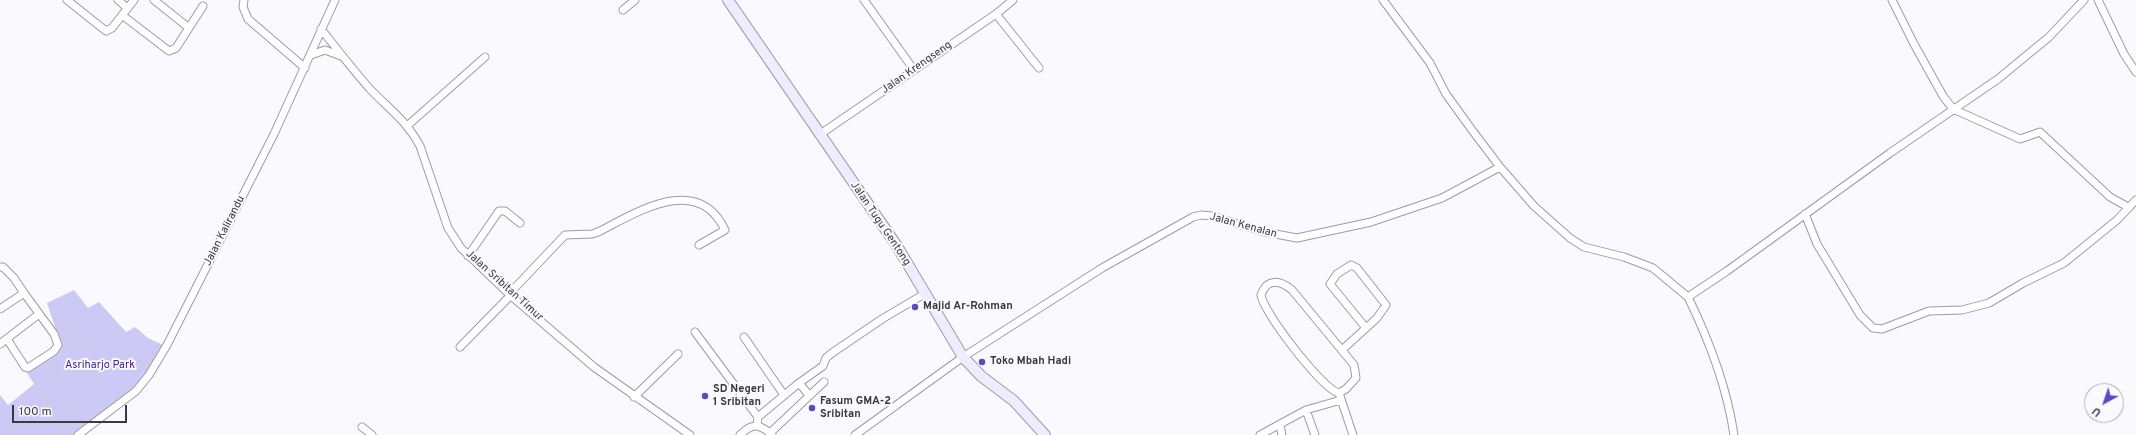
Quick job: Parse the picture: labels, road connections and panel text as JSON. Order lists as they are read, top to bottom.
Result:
{
  "streets": {
    "main road": ["Jalan Tugu Gentong"],
    "street": [
      "Jalan Krengseng",
      "Jalan Kenalan",
      "Jalan Kalirandu",
      "Jalan Sribitan Timur"
    ]
  },
  "crossings": [
    ["Jalan Krengseng", "Jalan Tugu Gentong"],
    ["Jalan Tugu Gentong", "Jalan Kenalan"],
    ["Jalan Kalirandu", "Jalan Sribitan Timur"]
  ],
  "parks": ["Asriharjo Park"],
  "places": [
    "Majid Ar-Rohman",
    "Toko Mbah Hadi",
    "SD Negeri 1 Sribitan",
    "Fasum GMA-2 Sribitan"
  ],
  "scale_bar": "100 m",
  "north": "bottom left"
}
